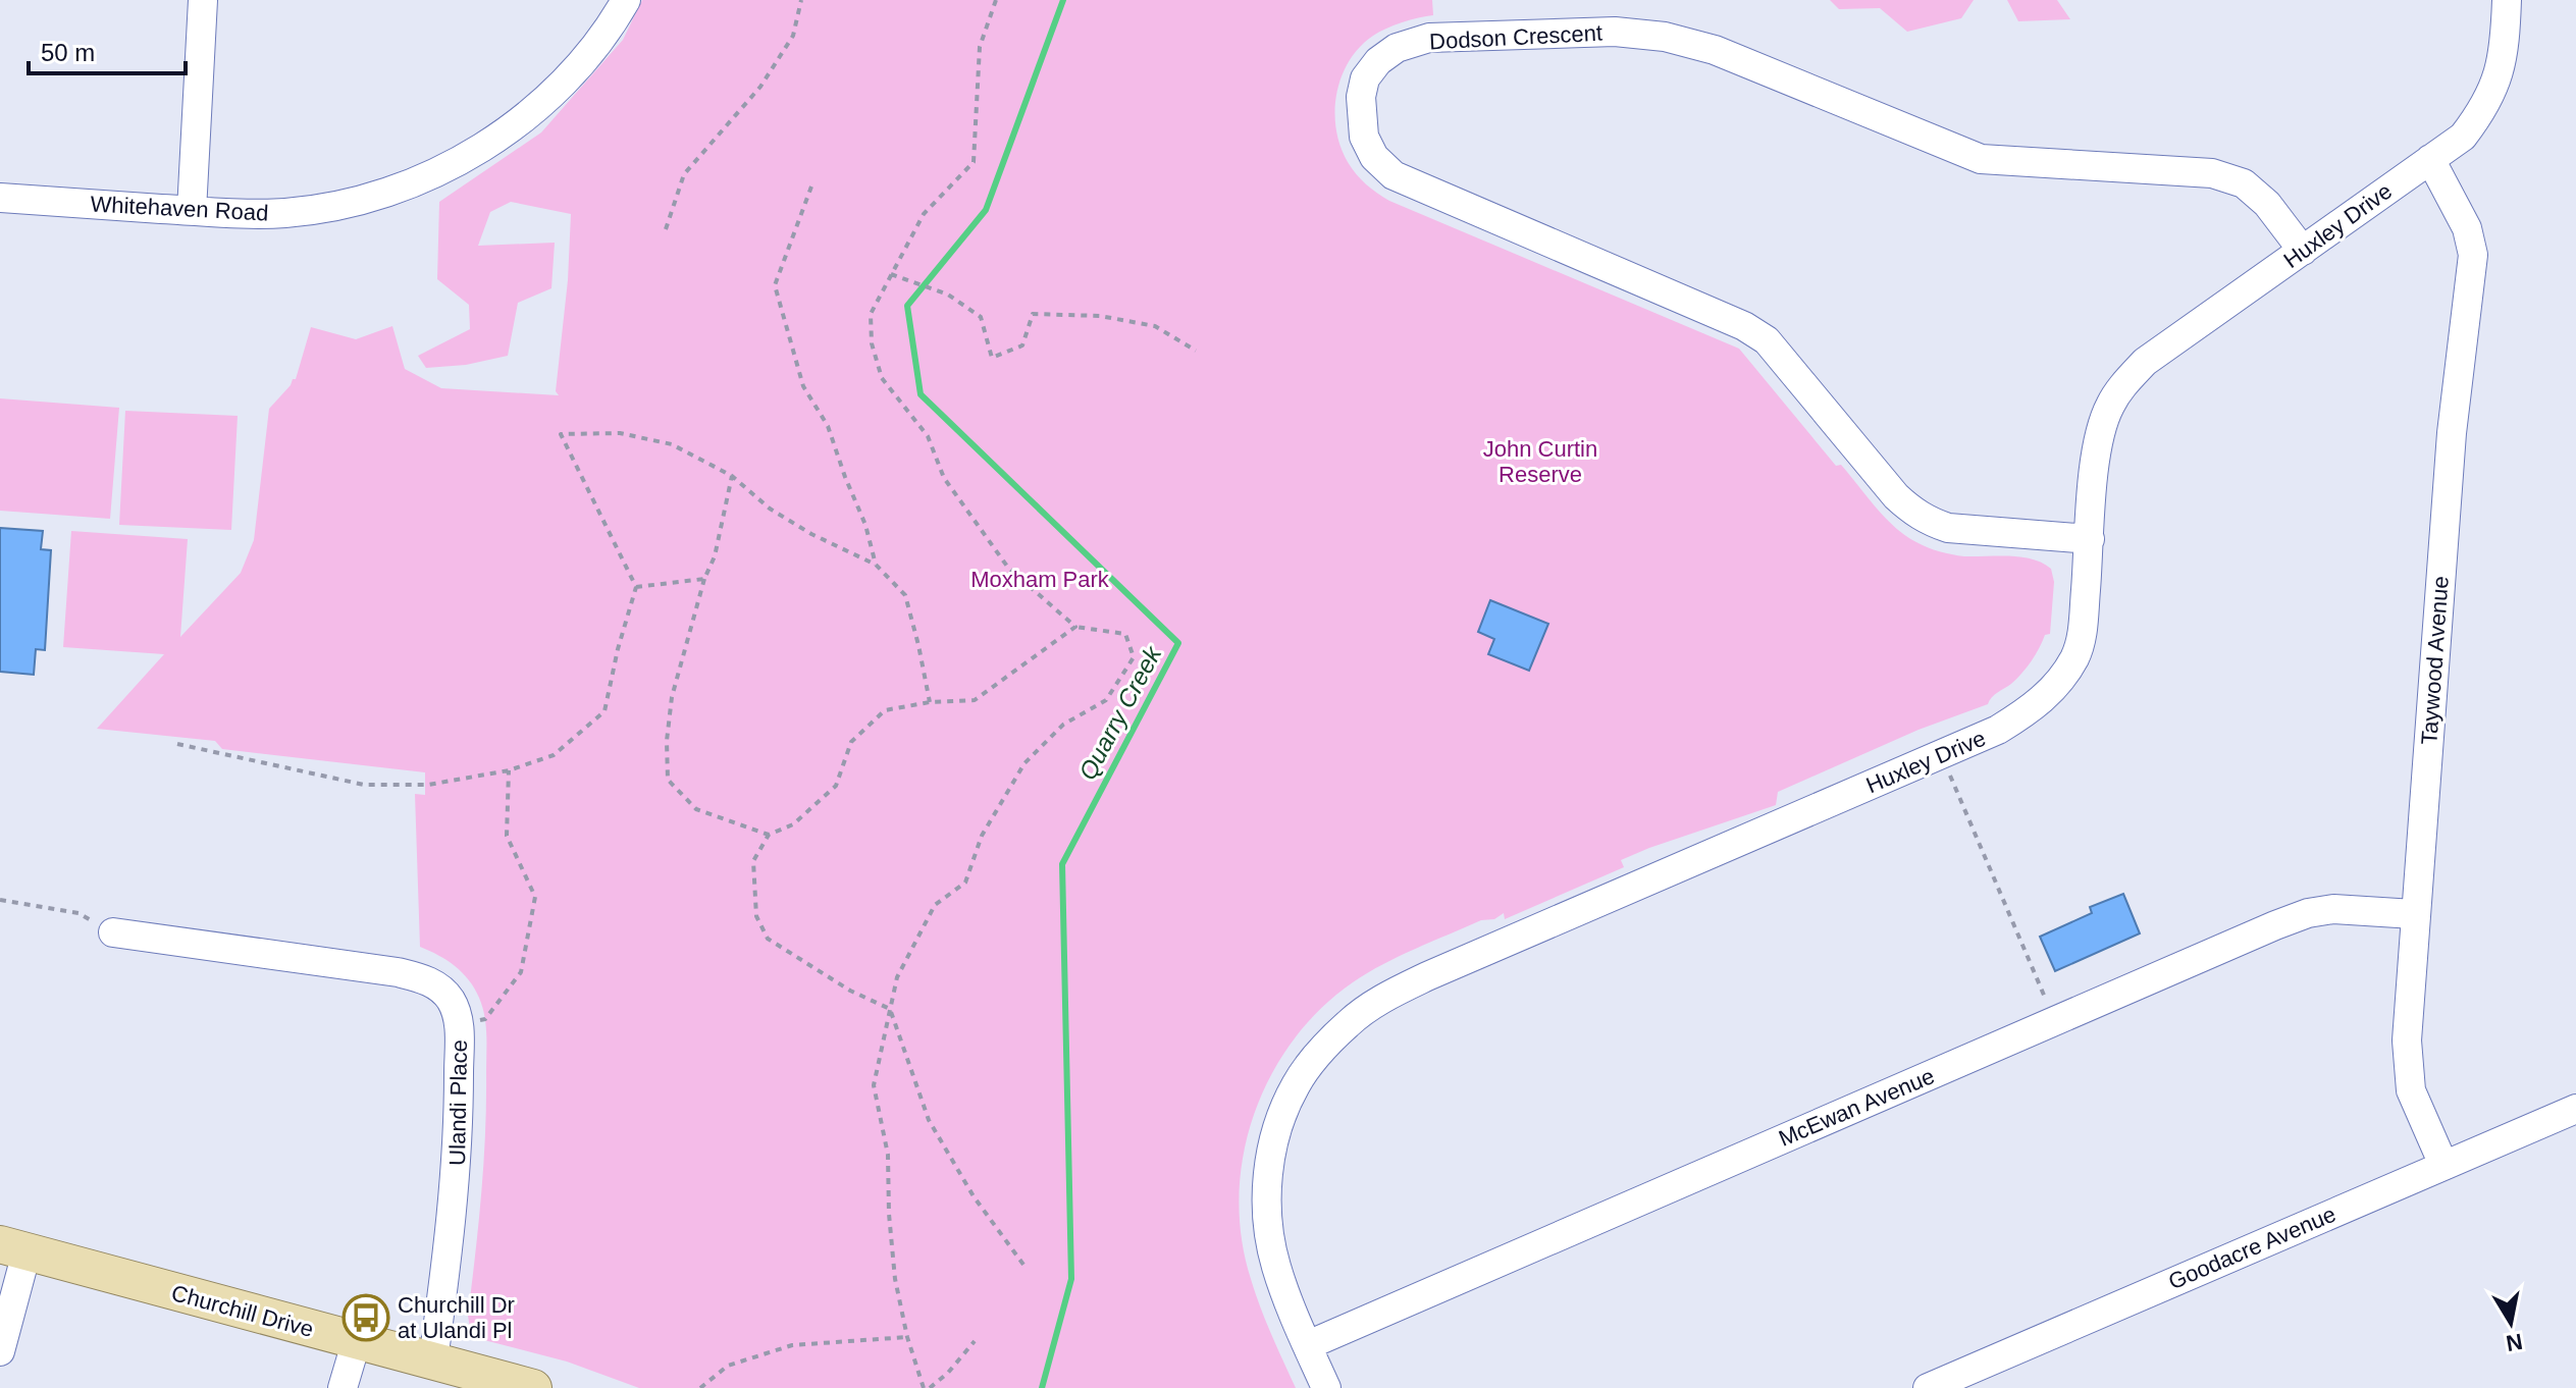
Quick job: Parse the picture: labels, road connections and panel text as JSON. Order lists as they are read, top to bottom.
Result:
{
  "streets": {
    "main road": ["Churchill Drive"],
    "street": [
      "Dodson Crescent",
      "Whitehaven Road",
      "Huxley Drive",
      "Taywood Avenue",
      "Ulandi Place",
      "McEwan Avenue",
      "Goodacre Avenue"
    ]
  },
  "crossings": [
    ["Dodson Crescent", "Huxley Drive"],
    ["Huxley Drive", "Taywood Avenue"],
    ["Huxley Drive", "McEwan Avenue"],
    ["Taywood Avenue", "McEwan Avenue"],
    ["Taywood Avenue", "Goodacre Avenue"],
    ["Ulandi Place", "Churchill Drive"]
  ],
  "water": ["Quarry Creek"],
  "parks": ["John Curtin Reserve", "Moxham Park"],
  "places": {
    "bus stop": ["Churchill Dr at Ulandi Pl"]
  },
  "scale_bar": "50 m",
  "north": "bottom"
}
